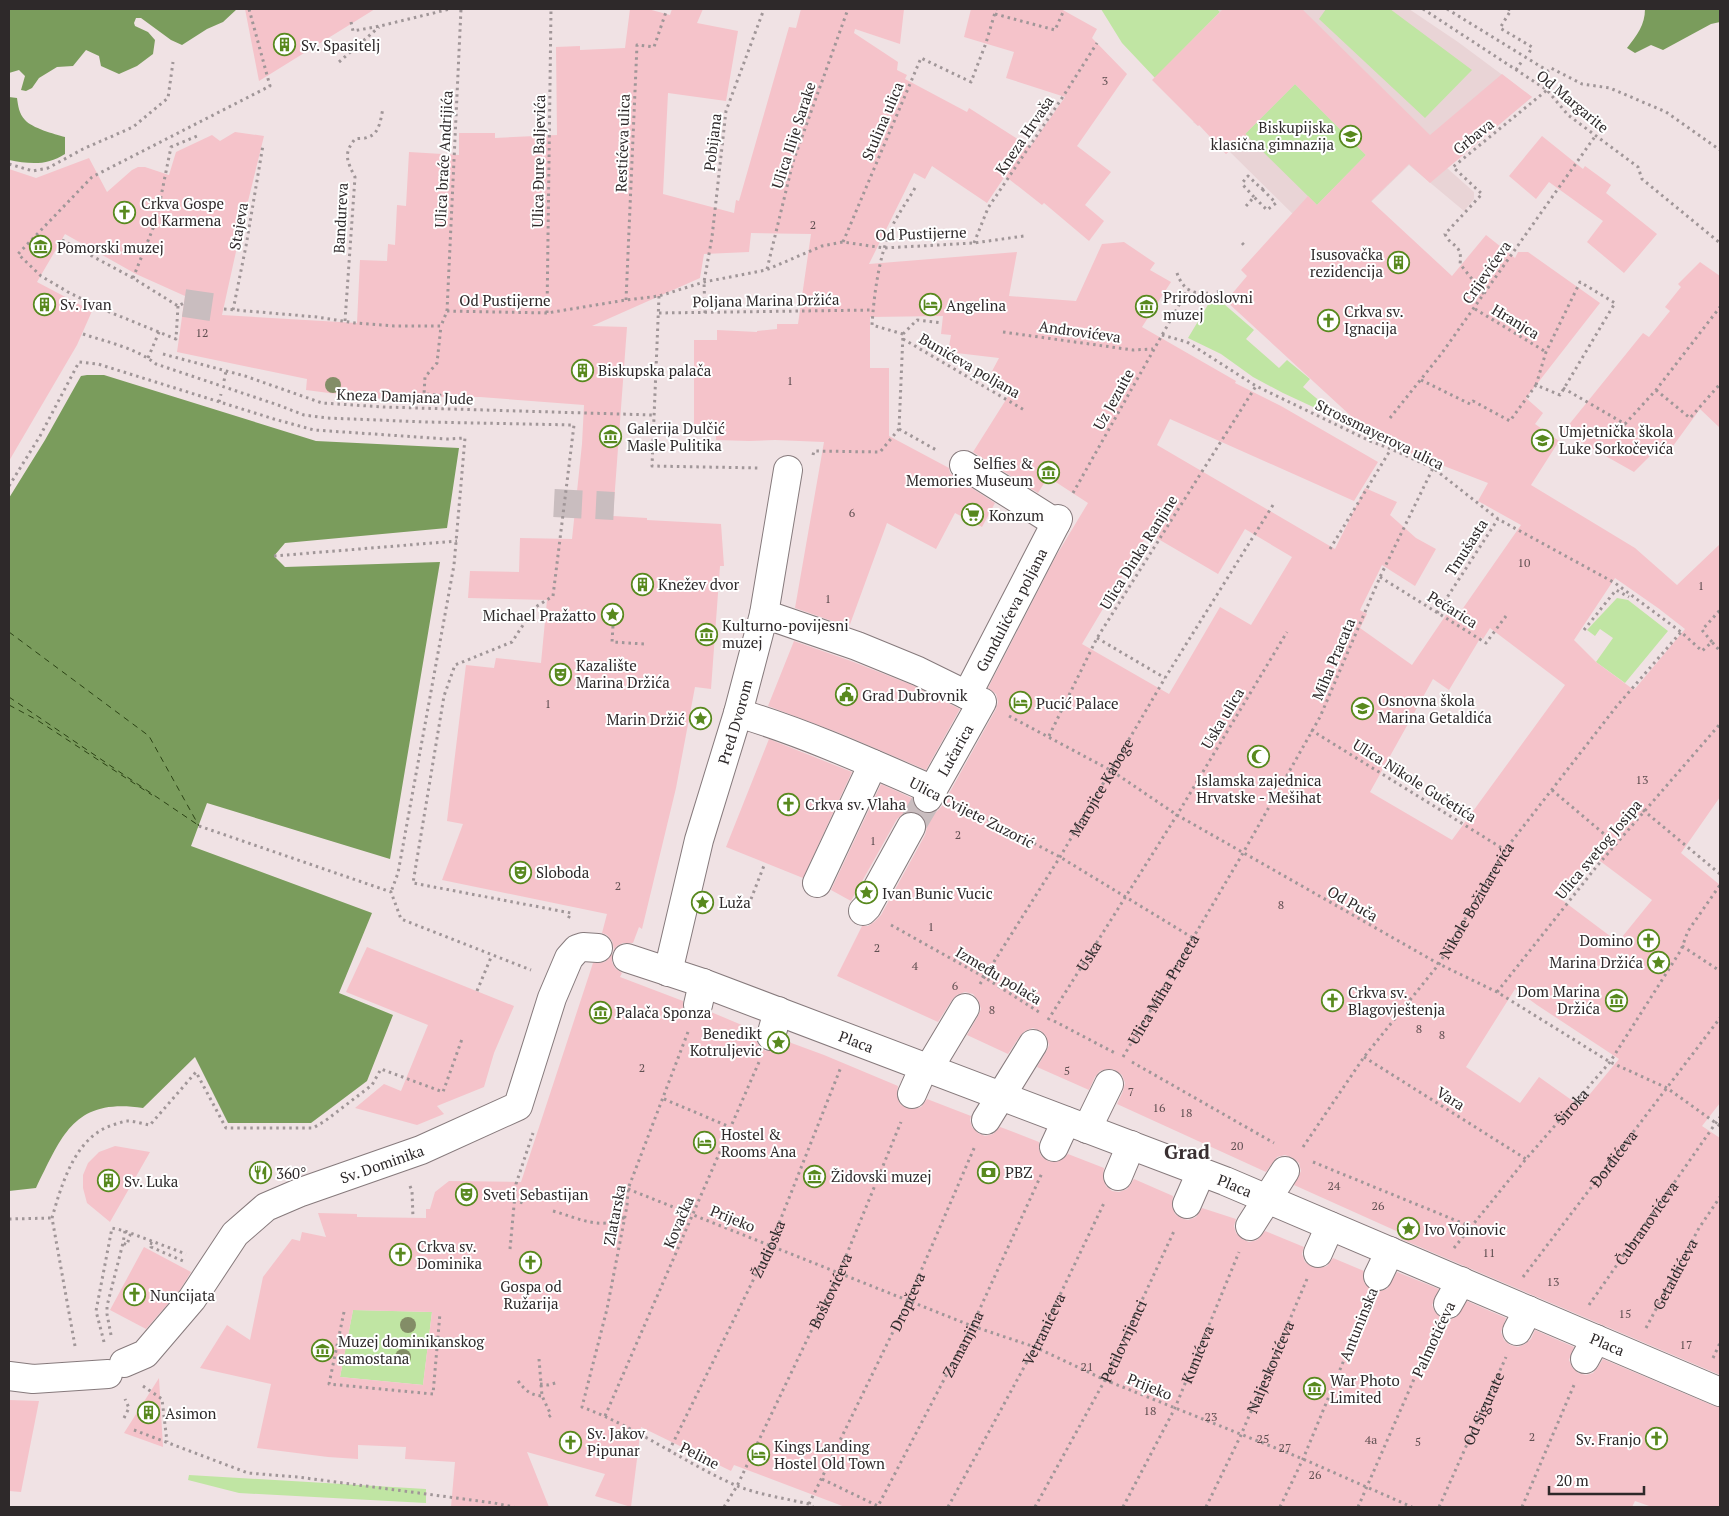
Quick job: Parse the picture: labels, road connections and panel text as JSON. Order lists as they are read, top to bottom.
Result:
{
  "streets": {
    "street": [
      "Gundulićeva poljana",
      "Pred Dvorom",
      "Lučarica",
      "Ulica Cvijete Zuzorić",
      "Placa",
      "Sv. Dominika",
      "Antuninska"
    ],
    "path": [
      "Od Margarite",
      "Stulina ulica",
      "Ulica Ilije Sarake",
      "Kneza Hrvaša",
      "Grbava",
      "Pobijana",
      "Restićeva ulica",
      "Ulica braće Andrijića",
      "Ulica Đure Baljevića",
      "Bandureva",
      "Stajeva",
      "Od Pustijerne",
      "Crijevićeva",
      "Poljana Marina Držića",
      "Hranjca",
      "Androvićeva",
      "Bunićeva poljana",
      "Kneza Damjana Jude",
      "Uz Jezuite",
      "Strossmayerova ulica",
      "Tmušasta",
      "Ulica Dinka Ranjine",
      "Pećarica",
      "Miha Pracata",
      "Uska ulica",
      "Ulica Nikole Gučetića",
      "Marojice Kaboge",
      "Ulica svetog Josipa",
      "Nikole Božidarevića",
      "Od Puča",
      "Uska",
      "Između polača",
      "Ulica Miha Praceta",
      "Vara",
      "Široka",
      "Đorđićeva",
      "Zlatarska",
      "Prijeko",
      "Kovačka",
      "Čubranovićeva",
      "Žudioska",
      "Getaldićeva",
      "Boškovićeva",
      "Dropčeva",
      "Vetranićeva",
      "Palmotićeva",
      "Petilovrijenci",
      "Zamanjina",
      "Kunićeva",
      "Naljeskovićeva",
      "Od Sigurate",
      "Peline"
    ]
  },
  "crossings": [
    ["Od Margarite", "Grbava"],
    ["Od Margarite", "Crijevićeva"],
    ["Stulina ulica", "Od Pustijerne"],
    ["Ulica Ilije Sarake", "Od Pustijerne"],
    ["Kneza Hrvaša", "Od Pustijerne"],
    ["Grbava", "Crijevićeva"],
    ["Pobijana", "Od Pustijerne"],
    ["Restićeva ulica", "Od Pustijerne"],
    ["Ulica braće Andrijića", "Od Pustijerne"],
    ["Ulica Đure Baljevića", "Od Pustijerne"],
    ["Crijevićeva", "Hranjca"],
    ["Poljana Marina Držića", "Bunićeva poljana"],
    ["Androvićeva", "Uz Jezuite"],
    ["Uz Jezuite", "Strossmayerova ulica"],
    ["Uz Jezuite", "Gundulićeva poljana"],
    ["Strossmayerova ulica", "Tmušasta"],
    ["Strossmayerova ulica", "Ulica Dinka Ranjine"],
    ["Strossmayerova ulica", "Miha Pracata"],
    ["Strossmayerova ulica", "Nikole Božidarevića"],
    ["Tmušasta", "Pećarica"],
    ["Ulica Dinka Ranjine", "Od Puča"],
    ["Gundulićeva poljana", "Lučarica"],
    ["Gundulićeva poljana", "Od Puča"],
    ["Pećarica", "Miha Pracata"],
    ["Miha Pracata", "Ulica Nikole Gučetića"],
    ["Miha Pracata", "Od Puča"],
    ["Miha Pracata", "Ulica Miha Praceta"],
    ["Uska ulica", "Od Puča"],
    ["Uska ulica", "Uska"],
    ["Pred Dvorom", "Ulica Cvijete Zuzorić"],
    ["Pred Dvorom", "Placa"],
    ["Lučarica", "Ulica Cvijete Zuzorić"],
    ["Lučarica", "Od Puča"],
    ["Ulica Nikole Gučetića", "Nikole Božidarevića"],
    ["Marojice Kaboge", "Ulica Cvijete Zuzorić"],
    ["Marojice Kaboge", "Od Puča"],
    ["Marojice Kaboge", "Između polača"],
    ["Ulica Cvijete Zuzorić", "Uska"],
    ["Ulica Cvijete Zuzorić", "Ulica Miha Praceta"],
    ["Ulica svetog Josipa", "Od Puča"],
    ["Nikole Božidarevića", "Od Puča"],
    ["Nikole Božidarevića", "Vara"],
    ["Od Puča", "Uska"],
    ["Od Puča", "Ulica Miha Praceta"],
    ["Od Puča", "Široka"],
    ["Od Puča", "Đorđićeva"],
    ["Od Puča", "Čubranovićeva"],
    ["Uska", "Između polača"],
    ["Između polača", "Ulica Miha Praceta"],
    ["Placa", "Široka"],
    ["Placa", "Đorđićeva"],
    ["Placa", "Zlatarska"],
    ["Placa", "Kovačka"],
    ["Placa", "Čubranovićeva"],
    ["Placa", "Žudioska"],
    ["Placa", "Getaldićeva"],
    ["Placa", "Antuninska"],
    ["Placa", "Palmotićeva"],
    ["Placa", "Od Sigurate"],
    ["Vara", "Široka"],
    ["Široka", "Palmotićeva"],
    ["Đorđićeva", "Od Sigurate"],
    ["Zlatarska", "Prijeko"],
    ["Zlatarska", "Peline"],
    ["Prijeko", "Kovačka"],
    ["Prijeko", "Žudioska"],
    ["Prijeko", "Boškovićeva"],
    ["Prijeko", "Dropčeva"],
    ["Prijeko", "Antuninska"],
    ["Prijeko", "Vetranićeva"],
    ["Prijeko", "Palmotićeva"],
    ["Prijeko", "Petilovrijenci"],
    ["Prijeko", "Zamanjina"],
    ["Prijeko", "Kunićeva"],
    ["Prijeko", "Naljeskovićeva"],
    ["Kovačka", "Peline"],
    ["Žudioska", "Peline"],
    ["Boškovićeva", "Peline"],
    ["Dropčeva", "Zamanjina"],
    ["Dropčeva", "Peline"]
  ],
  "districts": ["Grad"],
  "places": {
    "building": [
      "Sv. Spasitelj",
      "Isusovačka rezidencija",
      "Sv. Ivan",
      "Biskupska palača",
      "Knežev dvor",
      "Sv. Luka",
      "Asimon"
    ],
    "school or university": ["Biskupijska klasična gimnazija", "Umjetnička škola Luke Sorkočevića", "Osnovna škola Marina Getaldića"],
    "church": [
      "Crkva Gospe od Karmena",
      "Crkva sv. Ignacija",
      "Crkva sv. Vlaha",
      "Domino",
      "Crkva sv. Blagovještenja",
      "Crkva sv. Dominika",
      "Gospa od Ružarija",
      "Nuncijata",
      "Sv. Franjo",
      "Sv. Jakov Pipunar"
    ],
    "museum": [
      "Pomorski muzej",
      "Prirodoslovni muzej",
      "Galerija Dulčić Masle Pulitika",
      "Selfies & Memories Museum",
      "Kulturno-povijesni muzej",
      "Dom Marina Držića",
      "Palača Sponza",
      "Židovski muzej",
      "Muzej dominikanskog samostana",
      "War Photo Limited"
    ],
    "hotel": [
      "Angelina",
      "Pucić Palace",
      "Hostel & Rooms Ana",
      "Kings Landing Hostel Old Town"
    ],
    "supermarket": ["Konzum"],
    "place": [
      "Michael Pražatto",
      "Marin Držić",
      "Ivan Bunic Vucic",
      "Luža",
      "Marina Držića",
      "Benedikt Kotruljevic",
      "Ivo Voinovic"
    ],
    "theatre": ["Kazalište Marina Držića", "Sloboda", "Sveti Sebastijan"],
    "public building": ["Grad Dubrovnik"],
    "mosque": ["Islamska zajednica Hrvatske - Mešihat"],
    "bank": ["PBZ"],
    "restaurant": ["360°"]
  },
  "house_numbers": [
    "3",
    "2",
    "12",
    "1",
    "6",
    "10",
    "1",
    "1",
    "1",
    "13",
    "2",
    "1",
    "2",
    "8",
    "1",
    "2",
    "4",
    "6",
    "8",
    "8",
    "8",
    "2",
    "5",
    "7",
    "16",
    "18",
    "20",
    "24",
    "26",
    "11",
    "13",
    "15",
    "17",
    "21",
    "18",
    "23",
    "2",
    "25",
    "4a",
    "5",
    "27",
    "26"
  ],
  "scale_bar": "20 m"
}
